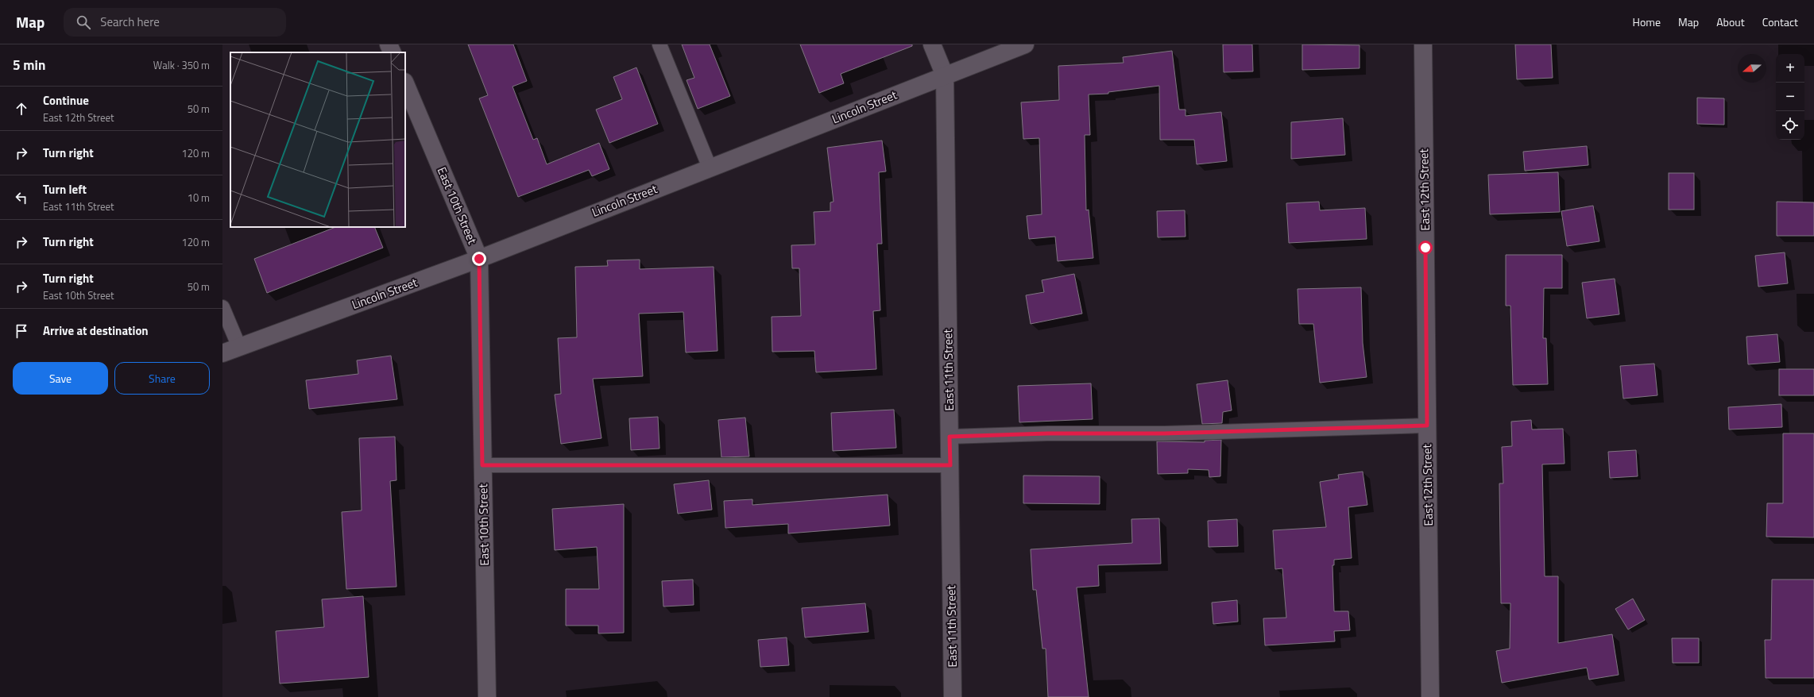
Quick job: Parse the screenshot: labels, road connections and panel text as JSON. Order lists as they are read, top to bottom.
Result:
{
  "streets": {
    "street": [
      "Lincoln Street",
      "East 12th Street",
      "East 10th Street",
      "East 11th Street"
    ]
  },
  "crossings": [
    ["Lincoln Street", "East 10th Street"],
    ["Lincoln Street", "East 11th Street"]
  ],
  "north": "left",
  "page": {
    "header": "Map",
    "search": "Search here",
    "nav": [
      "Home",
      "Map",
      "About",
      "Contact"
    ],
    "heading": ["5 min", "Walk · 350 m"],
    "map_buttons": ["+", "−"],
    "list": [
      ["Continue", "East 12th Street", "50 m"],
      ["Turn right", "120 m"],
      ["Turn left", "East 11th Street", "10 m"],
      ["Turn right", "120 m"],
      ["Turn right", "East 10th Street", "50 m"],
      "Arrive at destination"
    ],
    "buttons": ["Save", "Share"]
  }
}
